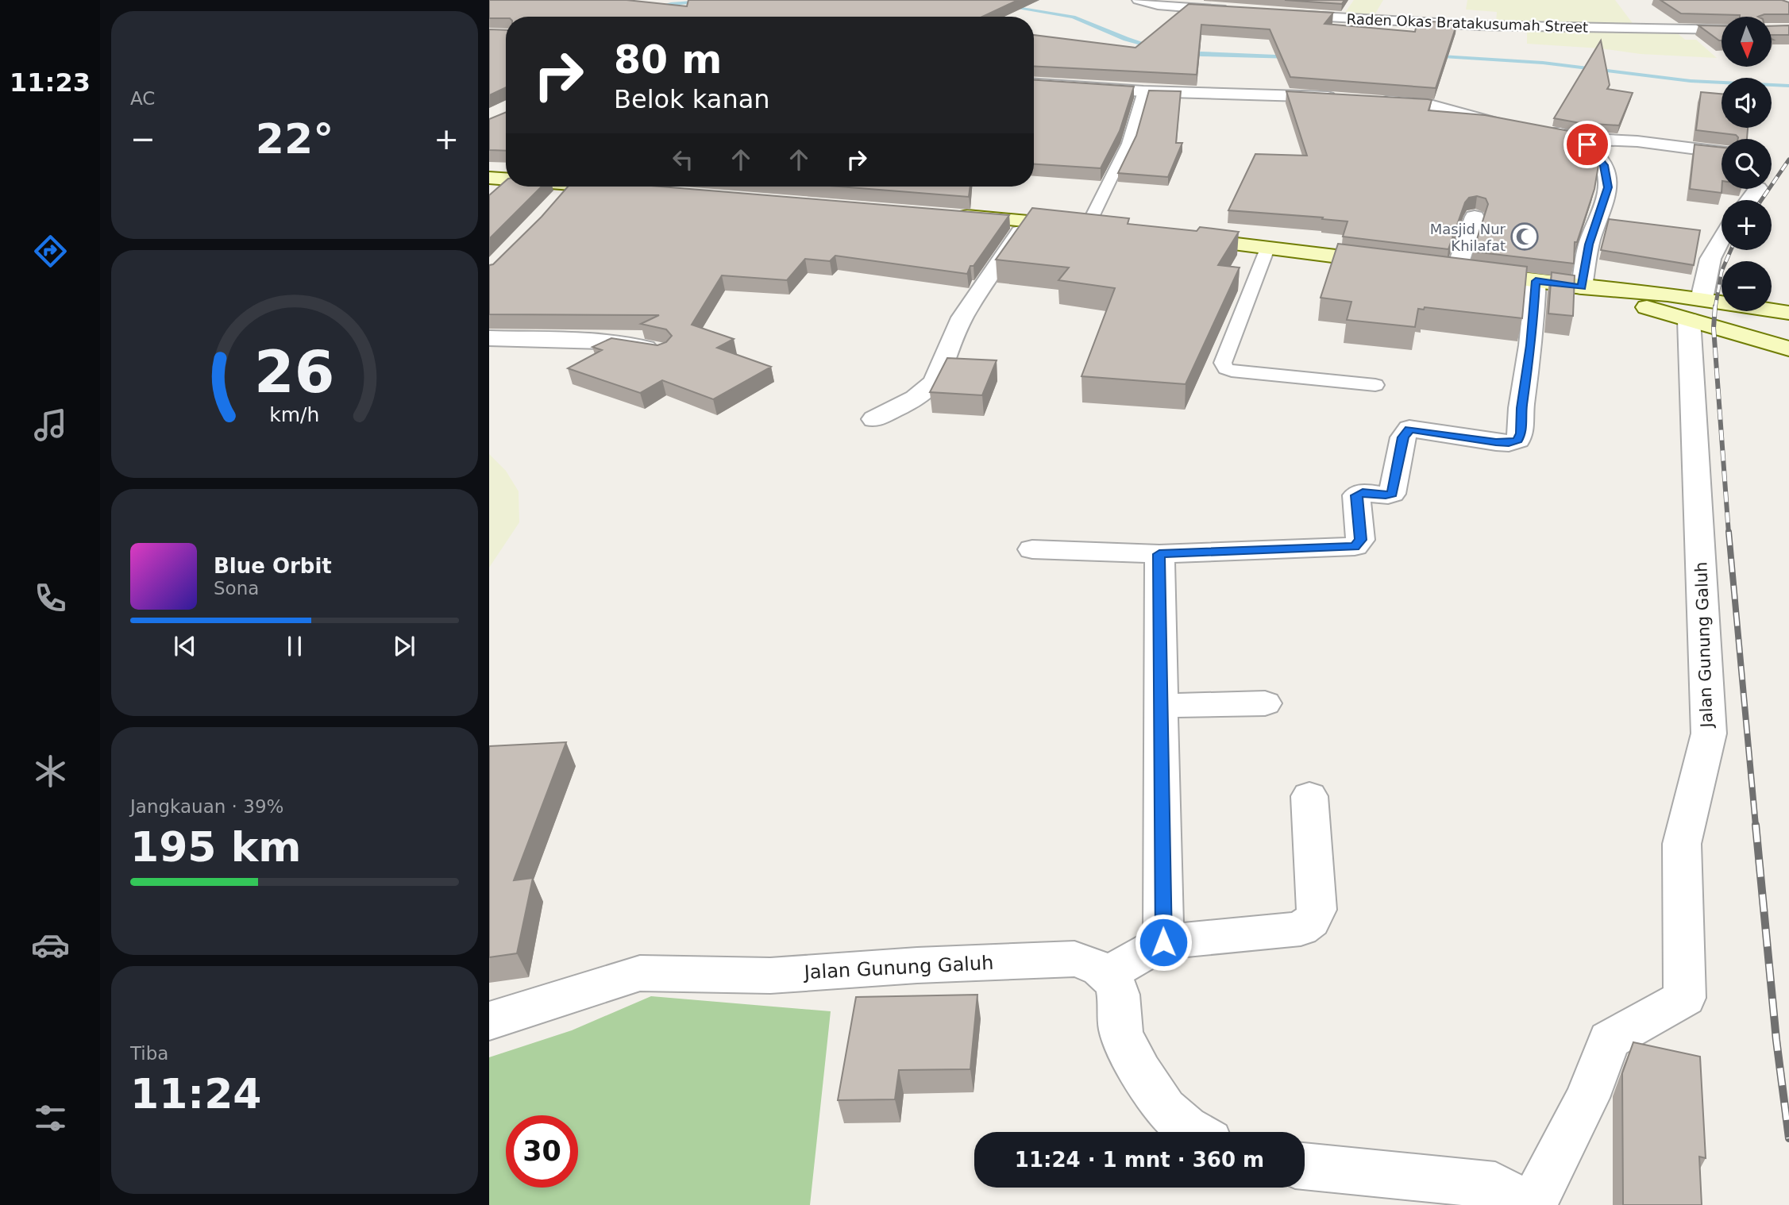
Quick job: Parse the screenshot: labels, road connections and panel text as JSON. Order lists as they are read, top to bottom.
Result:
{
  "streets": {
    "street": ["Raden Okas Bratakusumah Street", "Jalan Gunung Galuh"]
  },
  "places": {
    "mosque": ["Masjid Nur Khilafat"]
  },
  "north": "bottom",
  "page": {
    "tabs": "11:23",
    "tile": [
      "AC",
      ["Jangkauan · 39%", "195 km"],
      ["Tiba", "11:24"]
    ],
    "map_buttons": ["+", "−"],
    "turn": ["80 m", "Belok kanan"],
    "heat": ["−", "22°", "+"],
    "song": ["Blue Orbit", "Sona"],
    "limit": "30",
    "trip": "11:24 · 1 mnt · 360 m",
    "gauge": ["26", "km/h"]
  }
}
